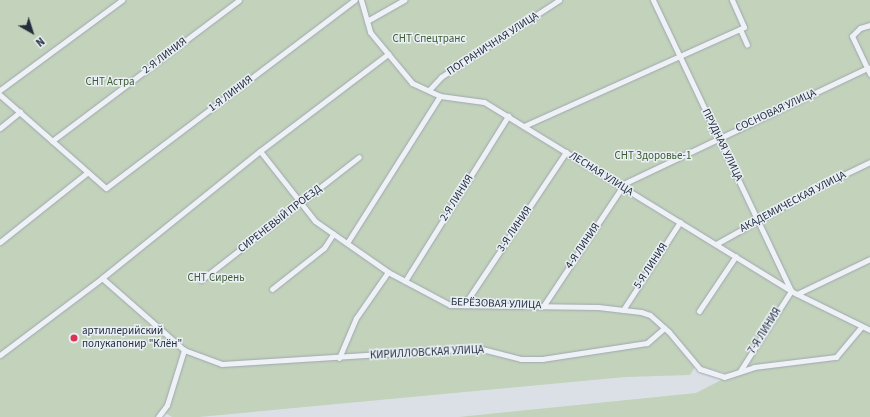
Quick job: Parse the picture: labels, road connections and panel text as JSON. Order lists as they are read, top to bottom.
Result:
{
  "streets": {
    "street": [
      "ПОГРАНИЧНАЯ УЛИЦА",
      "2-Я ЛИНИЯ",
      "1-Я ЛИНИЯ",
      "СОСНОВАЯ УЛИЦА",
      "ПРУДНАЯ УЛИЦА",
      "ЛЕСНАЯ УЛИЦА",
      "АКАДЕМИЧЕСКАЯ УЛИЦА",
      "СИРЕНЕВЫЙ ПРОЕЗД",
      "3-Я ЛИНИЯ",
      "4-Я ЛИНИЯ",
      "5-Я ЛИНИЯ",
      "БЕРЁЗОВАЯ УЛИЦА",
      "7-Я ЛИНИЯ",
      "КИРИЛЛОВСКАЯ УЛИЦА"
    ]
  },
  "crossings": [
    ["ПОГРАНИЧНАЯ УЛИЦА", "ЛЕСНАЯ УЛИЦА"],
    ["2-Я ЛИНИЯ", "ЛЕСНАЯ УЛИЦА"],
    ["2-Я ЛИНИЯ", "БЕРЁЗОВАЯ УЛИЦА"],
    ["СОСНОВАЯ УЛИЦА", "ПРУДНАЯ УЛИЦА"],
    ["СОСНОВАЯ УЛИЦА", "ЛЕСНАЯ УЛИЦА"],
    ["СОСНОВАЯ УЛИЦА", "4-Я ЛИНИЯ"],
    ["ПРУДНАЯ УЛИЦА", "ЛЕСНАЯ УЛИЦА"],
    ["ПРУДНАЯ УЛИЦА", "АКАДЕМИЧЕСКАЯ УЛИЦА"],
    ["ПРУДНАЯ УЛИЦА", "7-Я ЛИНИЯ"],
    ["ЛЕСНАЯ УЛИЦА", "АКАДЕМИЧЕСКАЯ УЛИЦА"],
    ["ЛЕСНАЯ УЛИЦА", "3-Я ЛИНИЯ"],
    ["ЛЕСНАЯ УЛИЦА", "4-Я ЛИНИЯ"],
    ["ЛЕСНАЯ УЛИЦА", "5-Я ЛИНИЯ"],
    ["ЛЕСНАЯ УЛИЦА", "7-Я ЛИНИЯ"],
    ["СИРЕНЕВЫЙ ПРОЕЗД", "БЕРЁЗОВАЯ УЛИЦА"],
    ["3-Я ЛИНИЯ", "БЕРЁЗОВАЯ УЛИЦА"],
    ["4-Я ЛИНИЯ", "БЕРЁЗОВАЯ УЛИЦА"],
    ["5-Я ЛИНИЯ", "БЕРЁЗОВАЯ УЛИЦА"],
    ["БЕРЁЗОВАЯ УЛИЦА", "7-Я ЛИНИЯ"],
    ["БЕРЁЗОВАЯ УЛИЦА", "КИРИЛЛОВСКАЯ УЛИЦА"]
  ],
  "parks": [
    "СНТ Спецтранс",
    "СНТ Астра",
    "СНТ Здоровье-1",
    "СНТ Сирень"
  ],
  "places": ["артиллерийский полукапонир \"Клён\""],
  "north": "bottom right"
}
